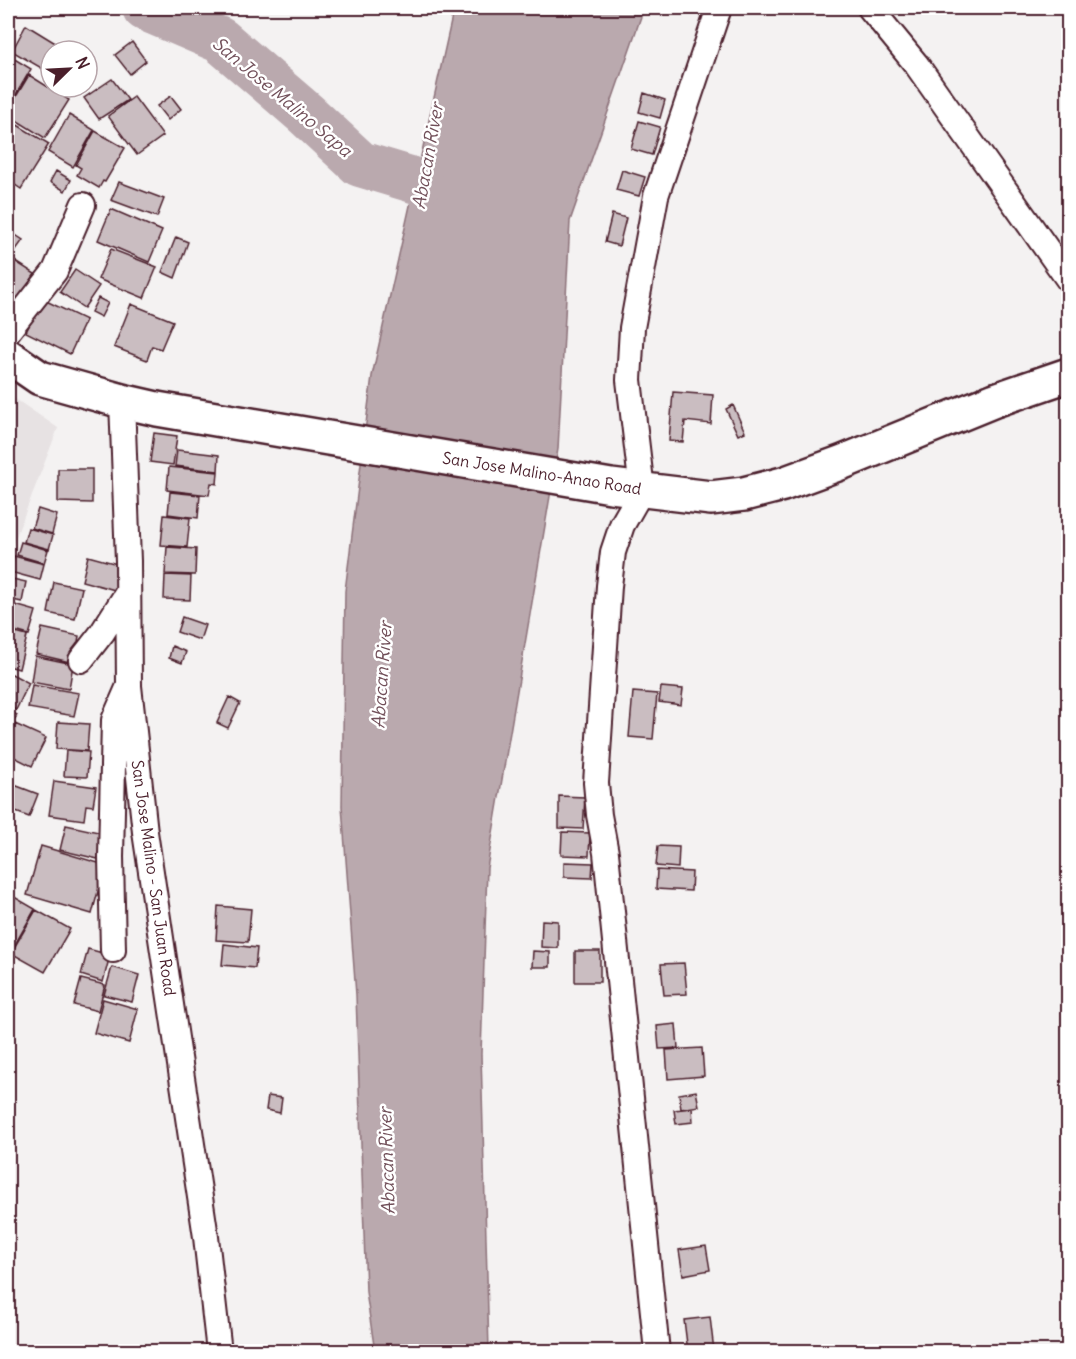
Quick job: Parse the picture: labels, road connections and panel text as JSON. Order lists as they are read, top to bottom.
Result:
{
  "streets": {
    "main road": ["San Jose Malino-Anao Road"],
    "street": ["San Jose Malino - San Juan Road"]
  },
  "crossings": [
    ["San Jose Malino-Anao Road", "San Jose Malino - San Juan Road"]
  ],
  "water": ["San Jose Malino Sapa", "Abacan River"],
  "north": "top right"
}
